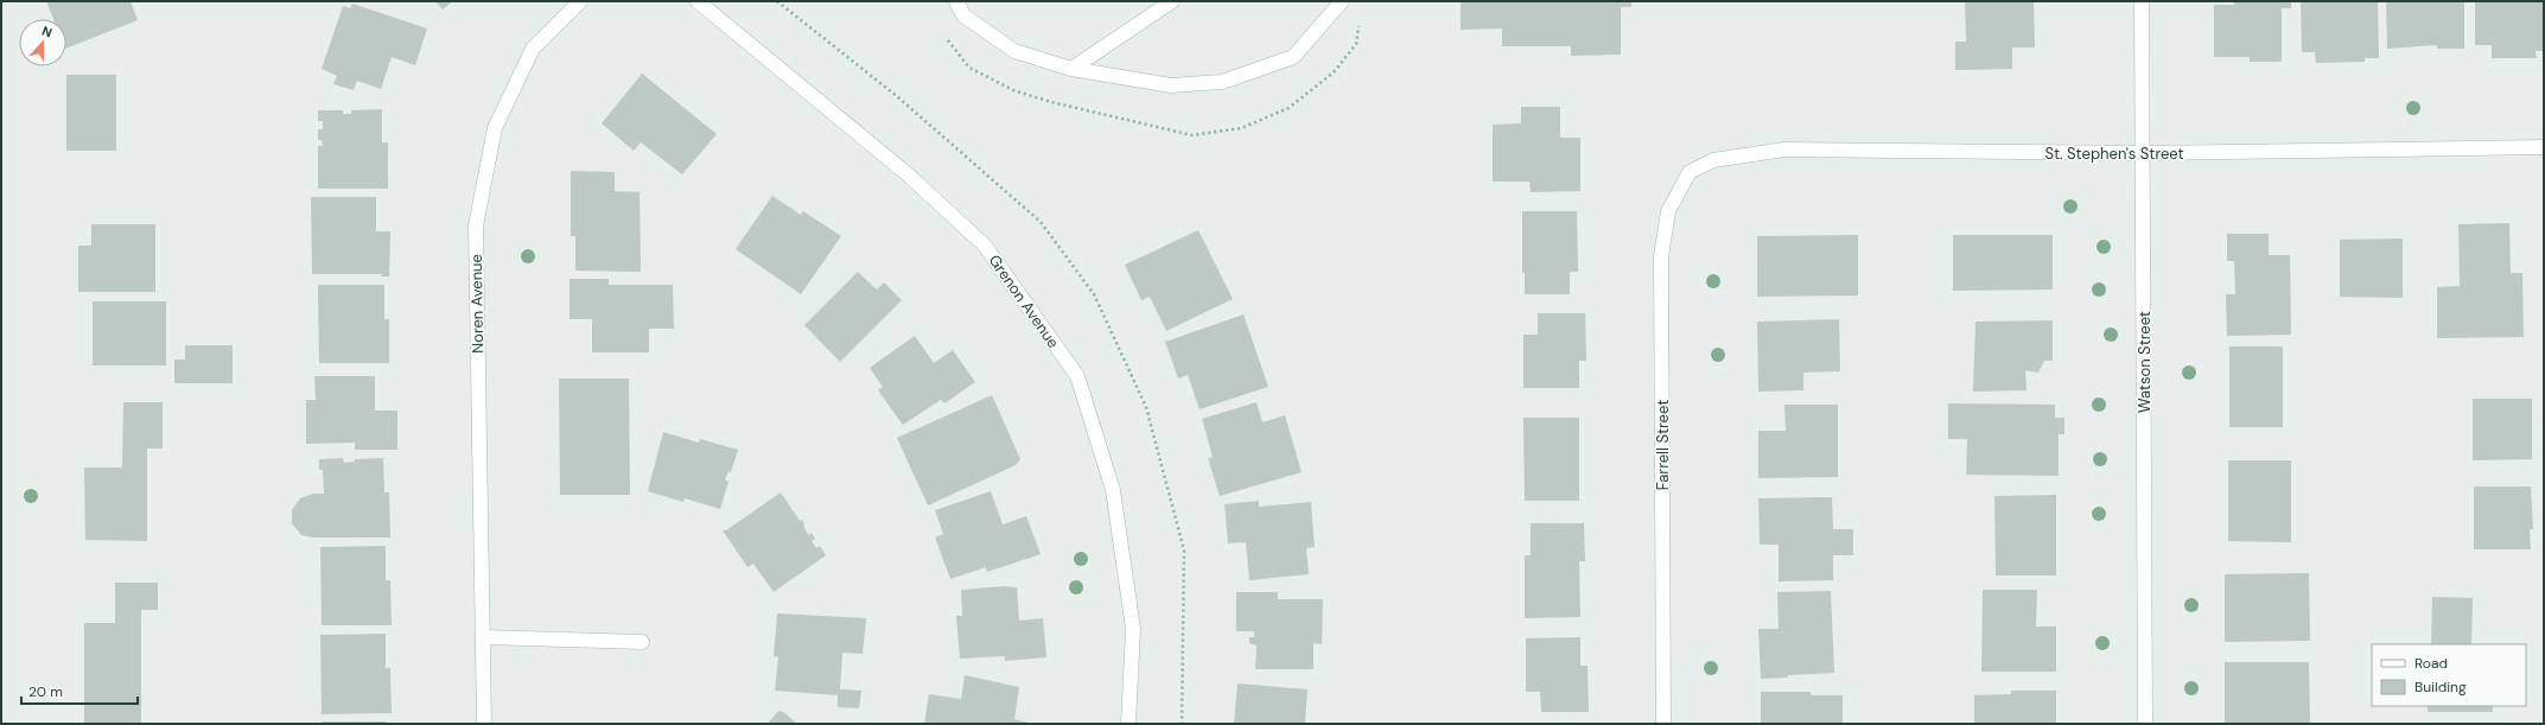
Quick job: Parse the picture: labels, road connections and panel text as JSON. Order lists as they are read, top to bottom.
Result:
{
  "streets": {
    "street": [
      "St. Stephen's Street",
      "Grenon Avenue",
      "Noren Avenue",
      "Watson Street",
      "Farrell Street"
    ]
  },
  "crossings": [
    ["St. Stephen's Street", "Watson Street"],
    ["St. Stephen's Street", "Farrell Street"]
  ],
  "legend": ["Road", "Building"],
  "scale_bar": "20 m",
  "north": "top"
}
